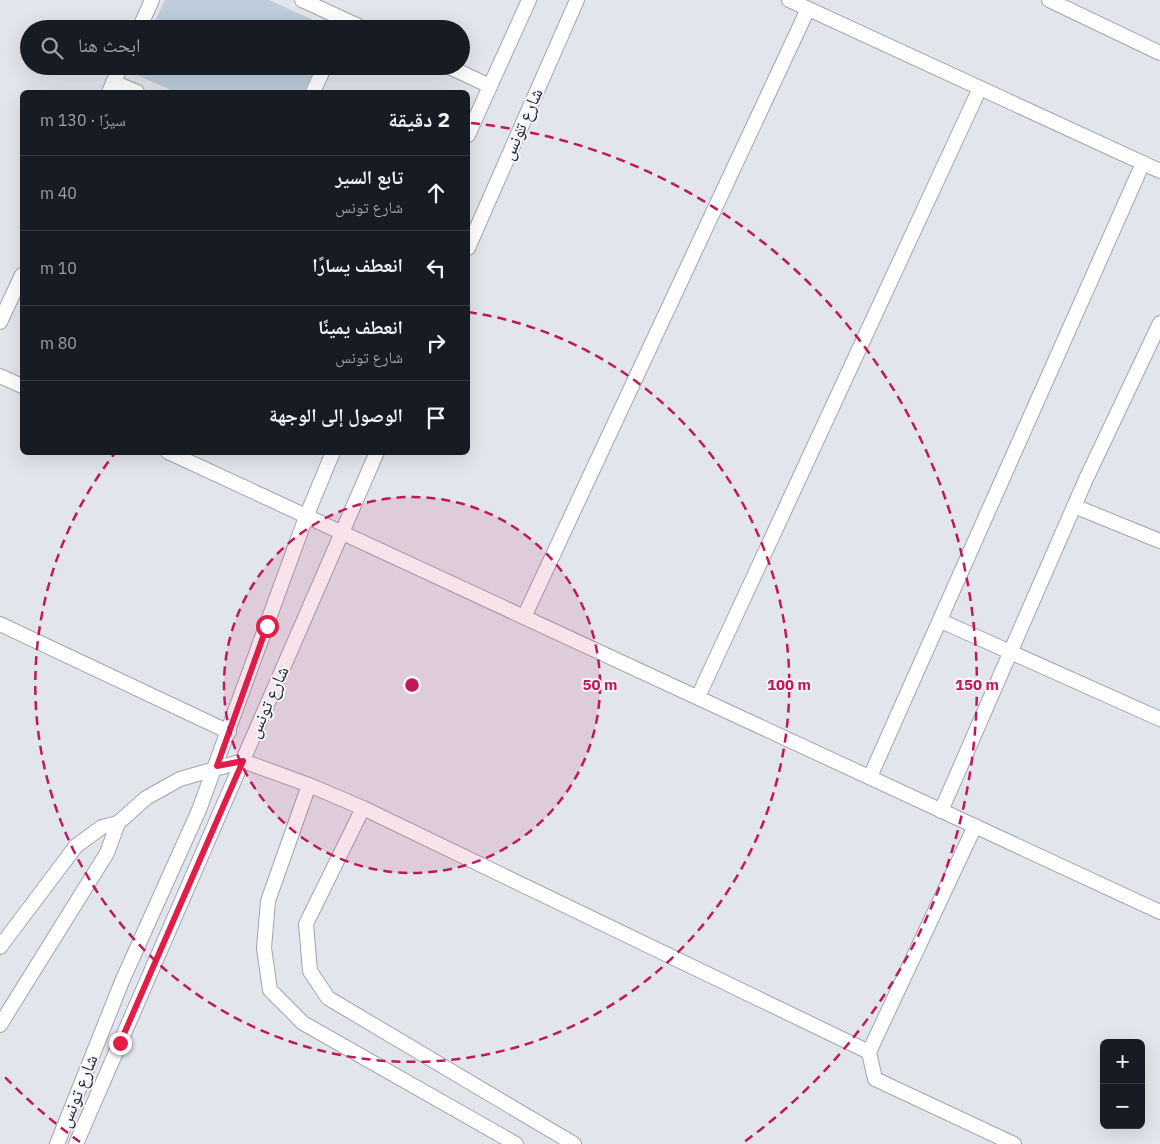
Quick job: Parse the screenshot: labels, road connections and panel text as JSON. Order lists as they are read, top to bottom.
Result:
{
  "streets": {
    "street": ["شارع تونس"]
  },
  "page": {
    "search": "ابحث هنا",
    "heading": ["2 دقيقة", "سيرًا · 130 m"],
    "list": [
      ["تابع السير", "شارع تونس", "40 m"],
      ["انعطف يسارًا", "10 m"],
      ["انعطف يمينًا", "شارع تونس", "80 m"],
      "الوصول إلى الوجهة"
    ],
    "map_buttons": ["+", "−"]
  },
  "rings": ["50 m", "100 m", "150 m"]
}
